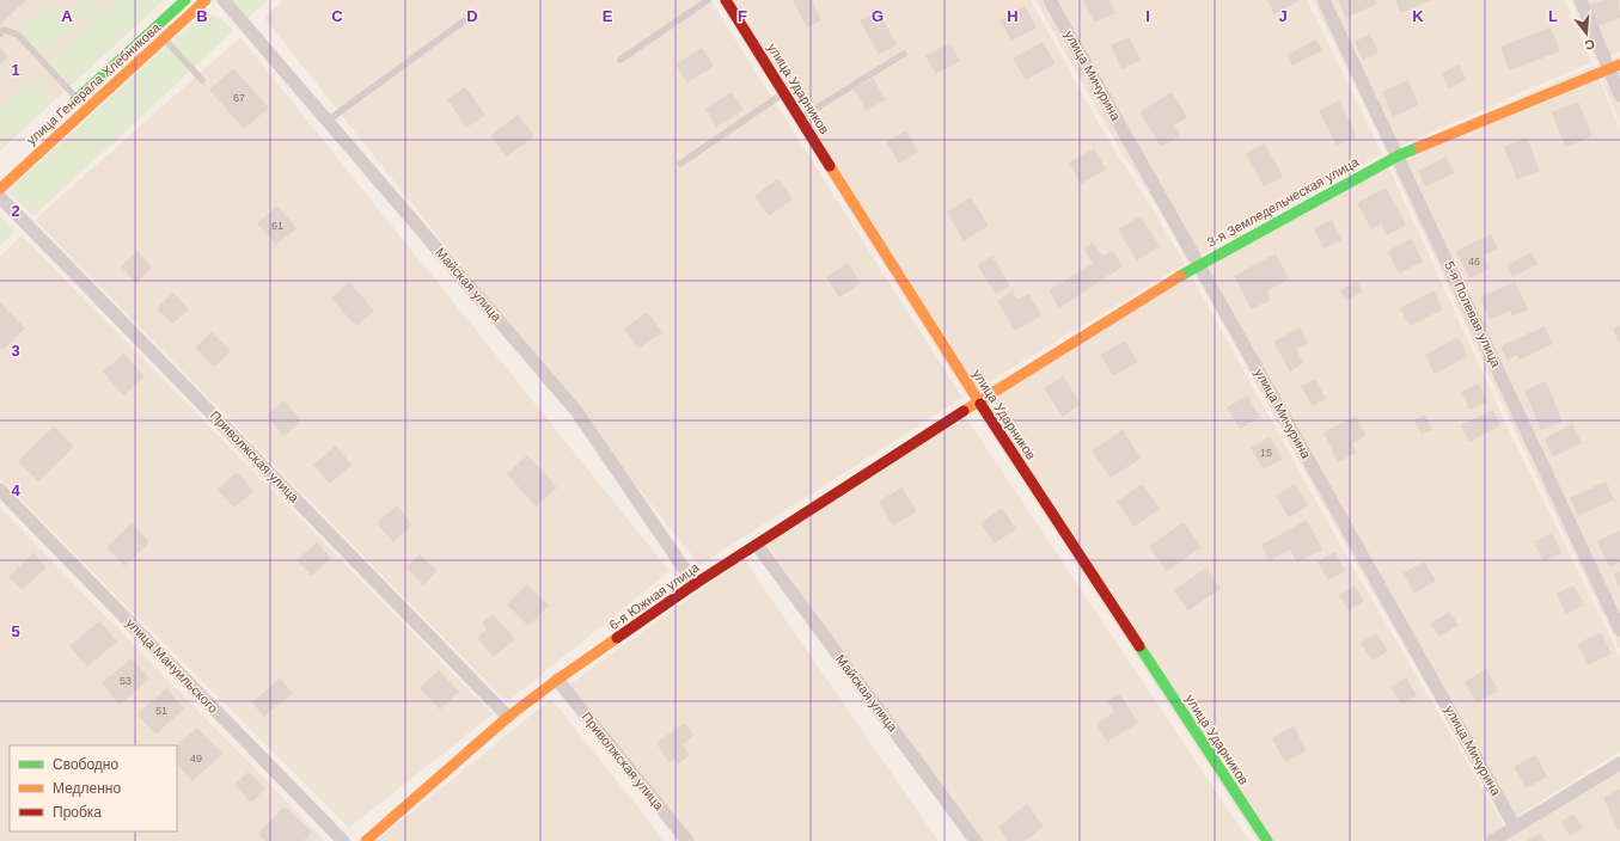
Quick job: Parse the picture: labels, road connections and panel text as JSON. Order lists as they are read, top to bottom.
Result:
{
  "streets": {
    "street": [
      "улица Мичурина",
      "улица Генерала Хлебникова",
      "улица Ударников",
      "3-я Земледельческая улица",
      "Майская улица",
      "5-я Полевая улица",
      "Приволжская улица",
      "6-я Южная улица",
      "улица Мануильского"
    ]
  },
  "crossings": [
    ["улица Мичурина", "3-я Земледельческая улица"],
    ["улица Ударников", "3-я Земледельческая улица"],
    ["улица Ударников", "6-я Южная улица"],
    ["3-я Земледельческая улица", "5-я Полевая улица"],
    ["3-я Земледельческая улица", "6-я Южная улица"],
    ["Майская улица", "6-я Южная улица"],
    ["Приволжская улица", "6-я Южная улица"]
  ],
  "house_numbers": [
    "67",
    "61",
    "46",
    "15",
    "53",
    "51",
    "49"
  ],
  "legend": ["Свободно", "Медленно", "Пробка"],
  "north": "bottom",
  "grid": {
    "columns": [
      "A",
      "B",
      "C",
      "D",
      "E",
      "F",
      "G",
      "H",
      "I",
      "J",
      "K",
      "L"
    ],
    "rows": [
      "1",
      "2",
      "3",
      "4",
      "5"
    ]
  }
}
